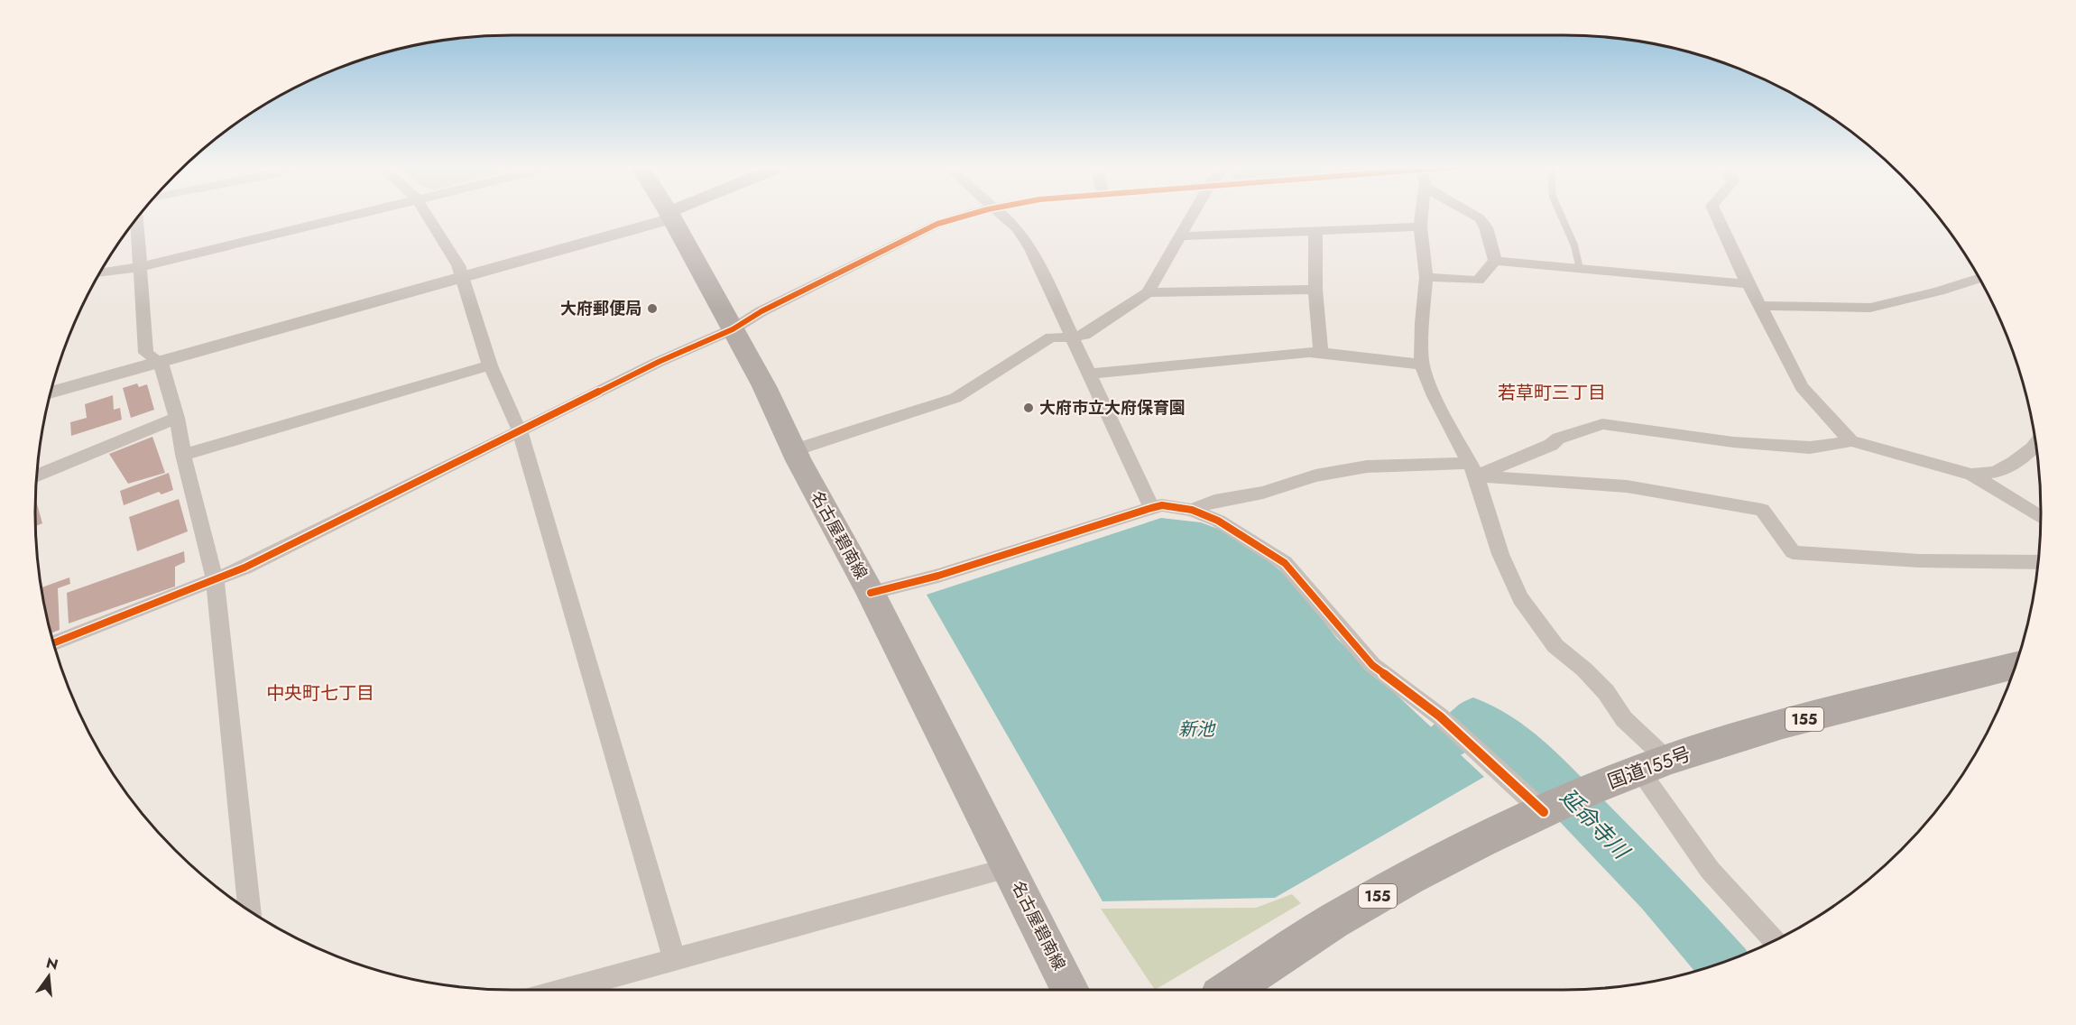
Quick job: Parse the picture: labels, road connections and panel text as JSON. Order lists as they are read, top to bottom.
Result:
{
  "streets": {
    "highway": ["155", "国道155号"],
    "main road": ["名古屋碧南線"]
  },
  "districts": ["若草町三丁目", "中央町七丁目"],
  "water": ["新池", "延命寺川"],
  "places": ["大府郵便局", "大府市立大府保育園"],
  "north": "top"
}
